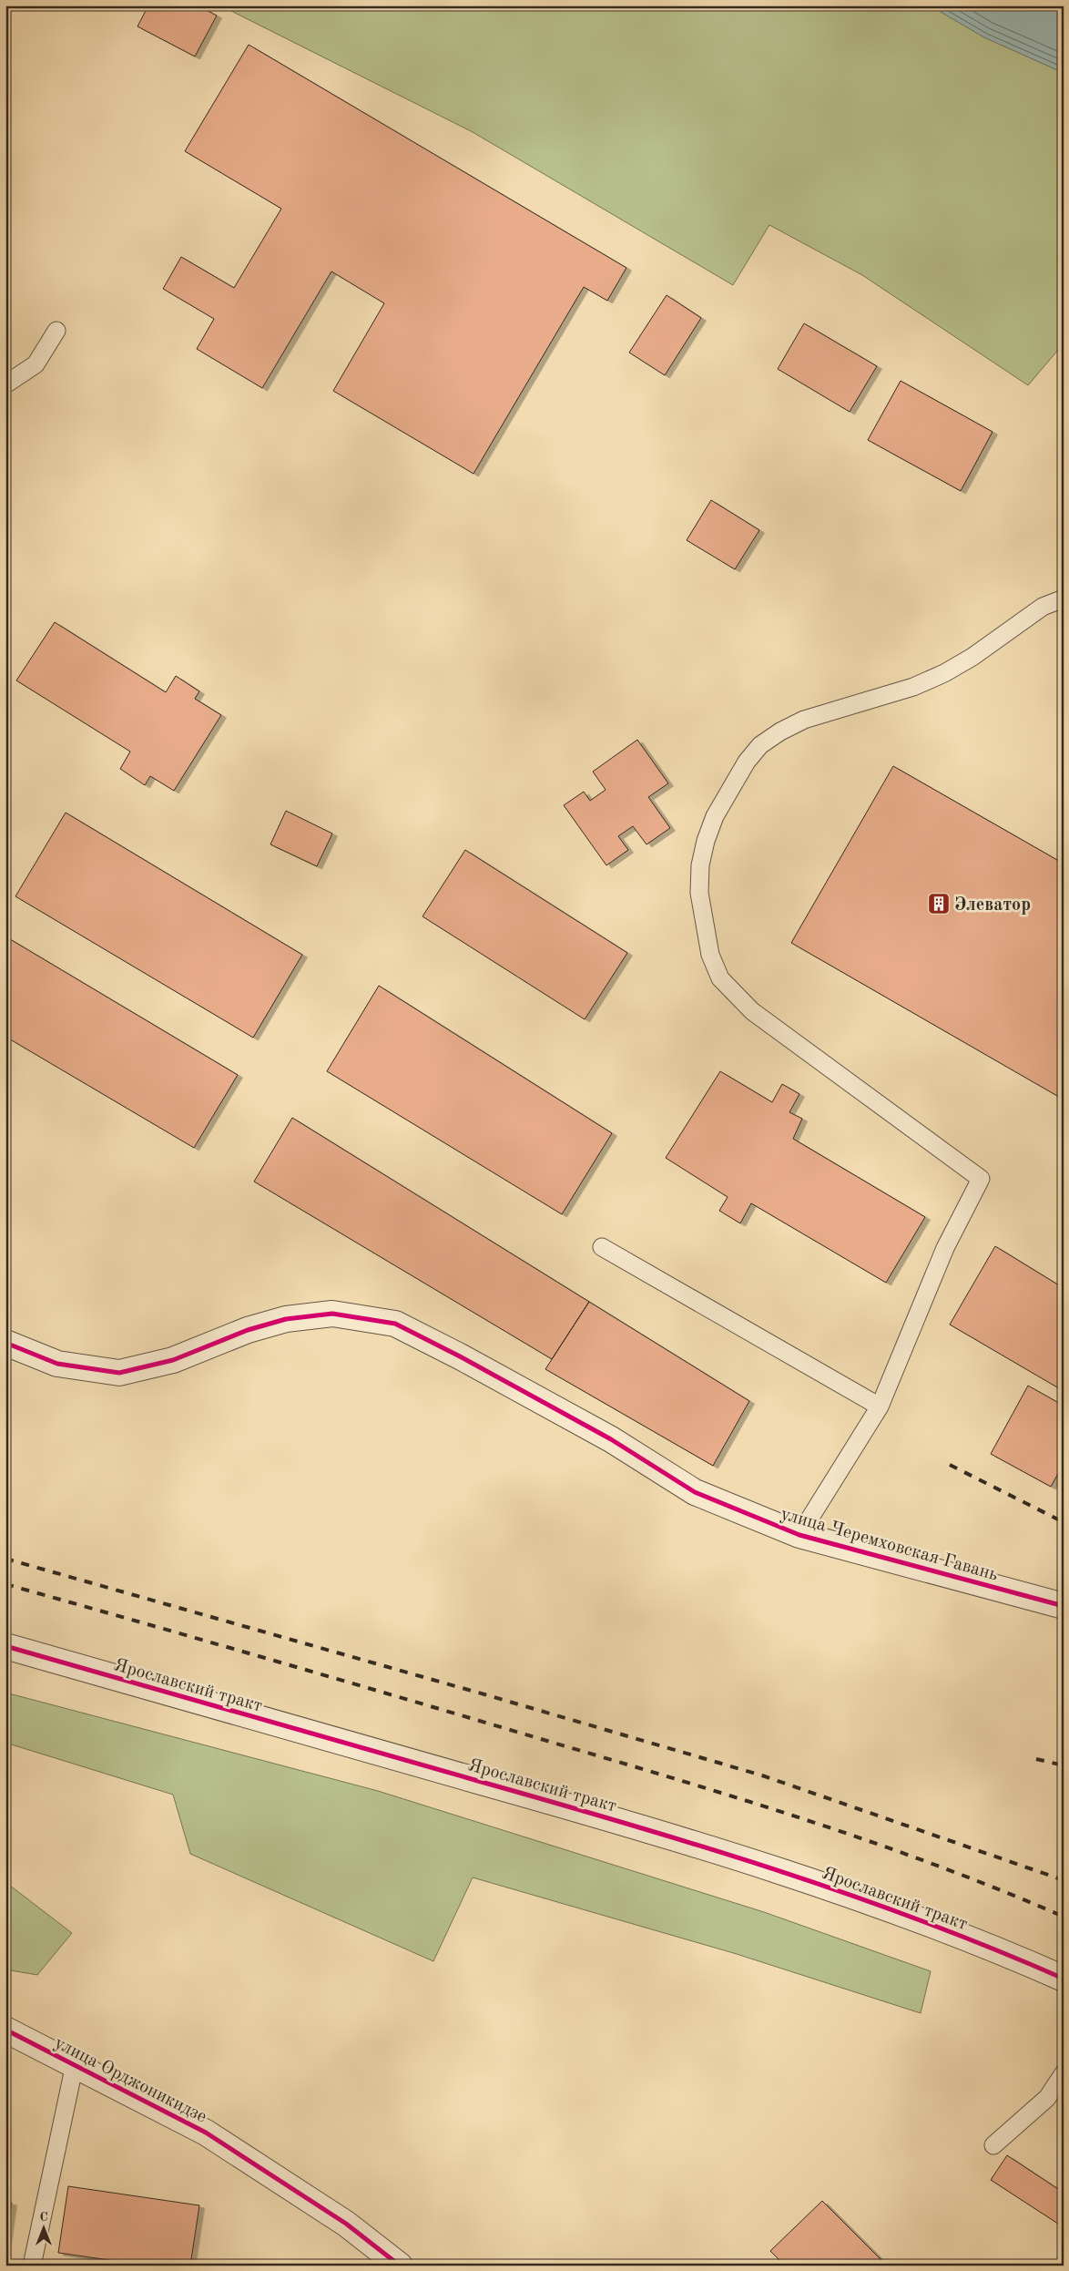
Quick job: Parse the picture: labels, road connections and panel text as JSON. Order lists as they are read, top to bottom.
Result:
{
  "streets": {
    "street": ["улица Черемховская Гавань", "Ярославский тракт", "улица Орджоникидзе"]
  },
  "places": {
    "building": ["Элеватор"]
  },
  "north": "top"
}
